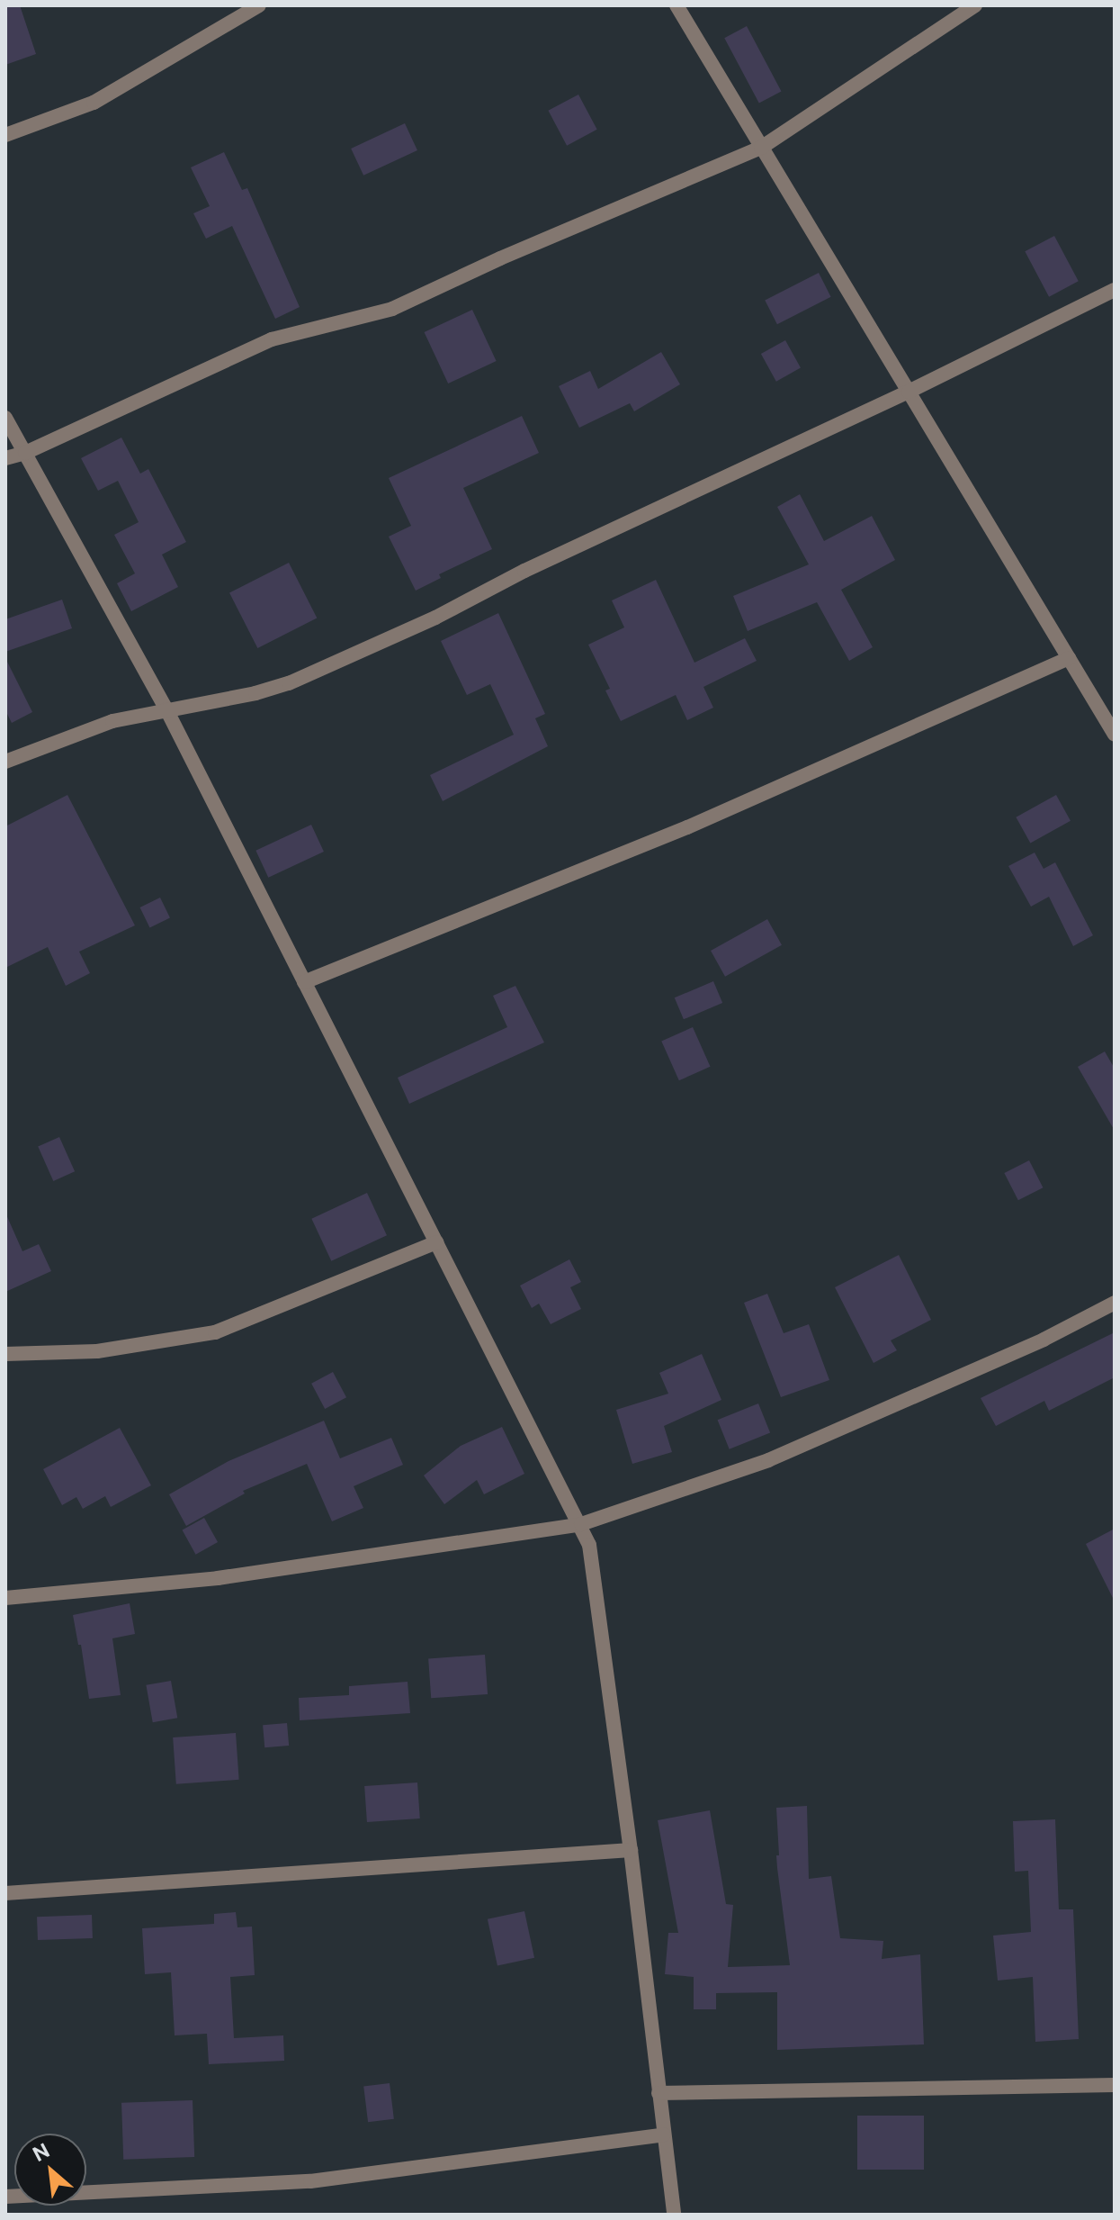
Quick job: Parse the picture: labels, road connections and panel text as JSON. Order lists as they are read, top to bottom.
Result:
{
  "north": "top left"
}
